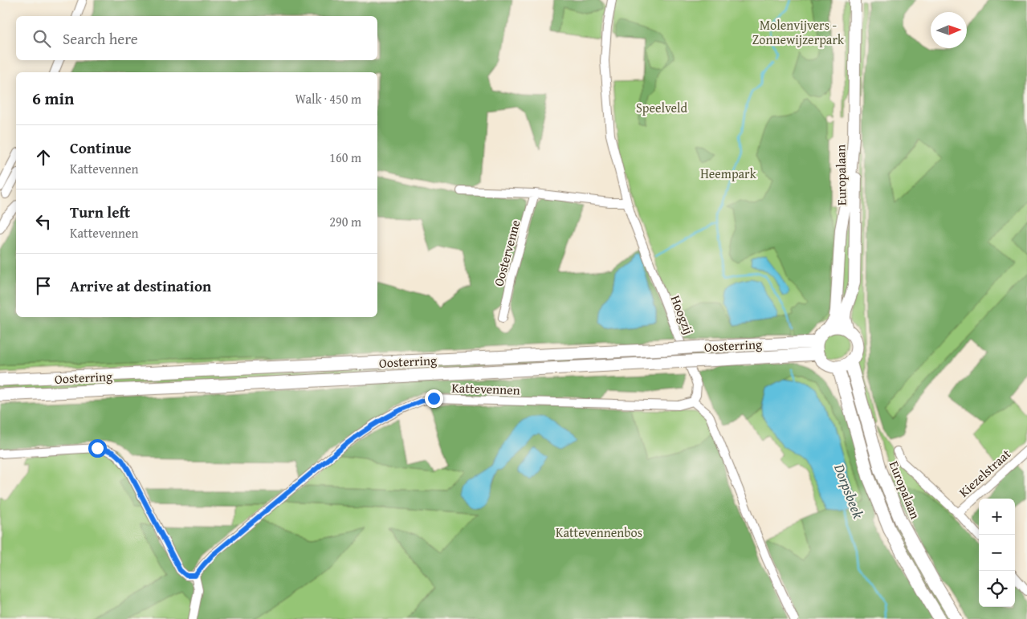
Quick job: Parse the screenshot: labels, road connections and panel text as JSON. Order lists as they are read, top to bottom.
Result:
{
  "streets": {
    "highway": ["Europalaan", "Oosterring"],
    "street": [
      "Oostervenne",
      "Hoogzij",
      "Kattevennen",
      "Kiezelstraat"
    ]
  },
  "crossings": [
    ["Europalaan", "Oosterring"],
    ["Hoogzij", "Kattevennen"]
  ],
  "water": ["Dorpsbeek"],
  "parks": [
    "Molenvijvers - Zonnewijzerpark",
    "Speelveld",
    "Heempark",
    "Kattevennenbos"
  ],
  "north": "right",
  "page": {
    "search": "Search here",
    "heading": ["6 min", "Walk · 450 m"],
    "list": [
      ["Continue", "Kattevennen", "160 m"],
      ["Turn left", "Kattevennen", "290 m"],
      "Arrive at destination"
    ],
    "map_buttons": ["+", "−"]
  }
}
